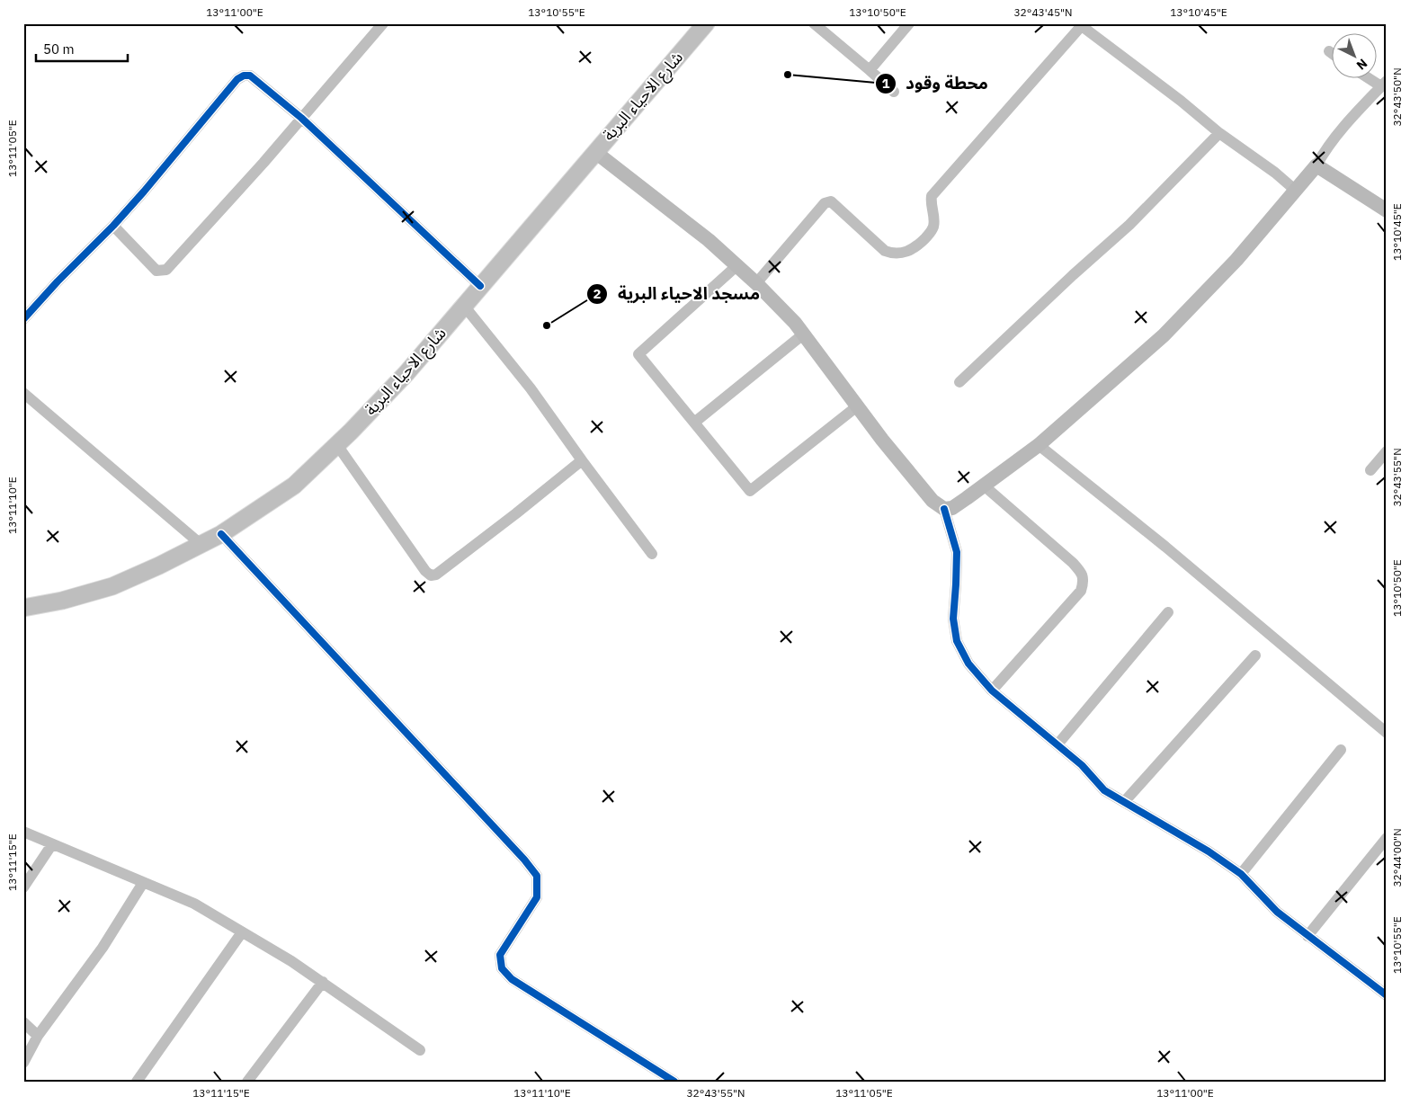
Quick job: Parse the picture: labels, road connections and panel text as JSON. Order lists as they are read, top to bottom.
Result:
{
  "streets": {
    "main road": ["شارع الاحياء البرية"]
  },
  "places": ["محطة وقود", "مسجد الاحياء البرية"],
  "scale_bar": "50 m",
  "north": "bottom right",
  "coordinates": [
    "13°11'00\"E",
    "13°10'55\"E",
    "13°10'50\"E",
    "32°43'45\"N",
    "13°10'45\"E",
    "32°43'50\"N",
    "13°11'05\"E",
    "32°43'55\"N",
    "13°11'10\"E",
    "32°44'00\"N",
    "13°11'15\"E"
  ]
}
